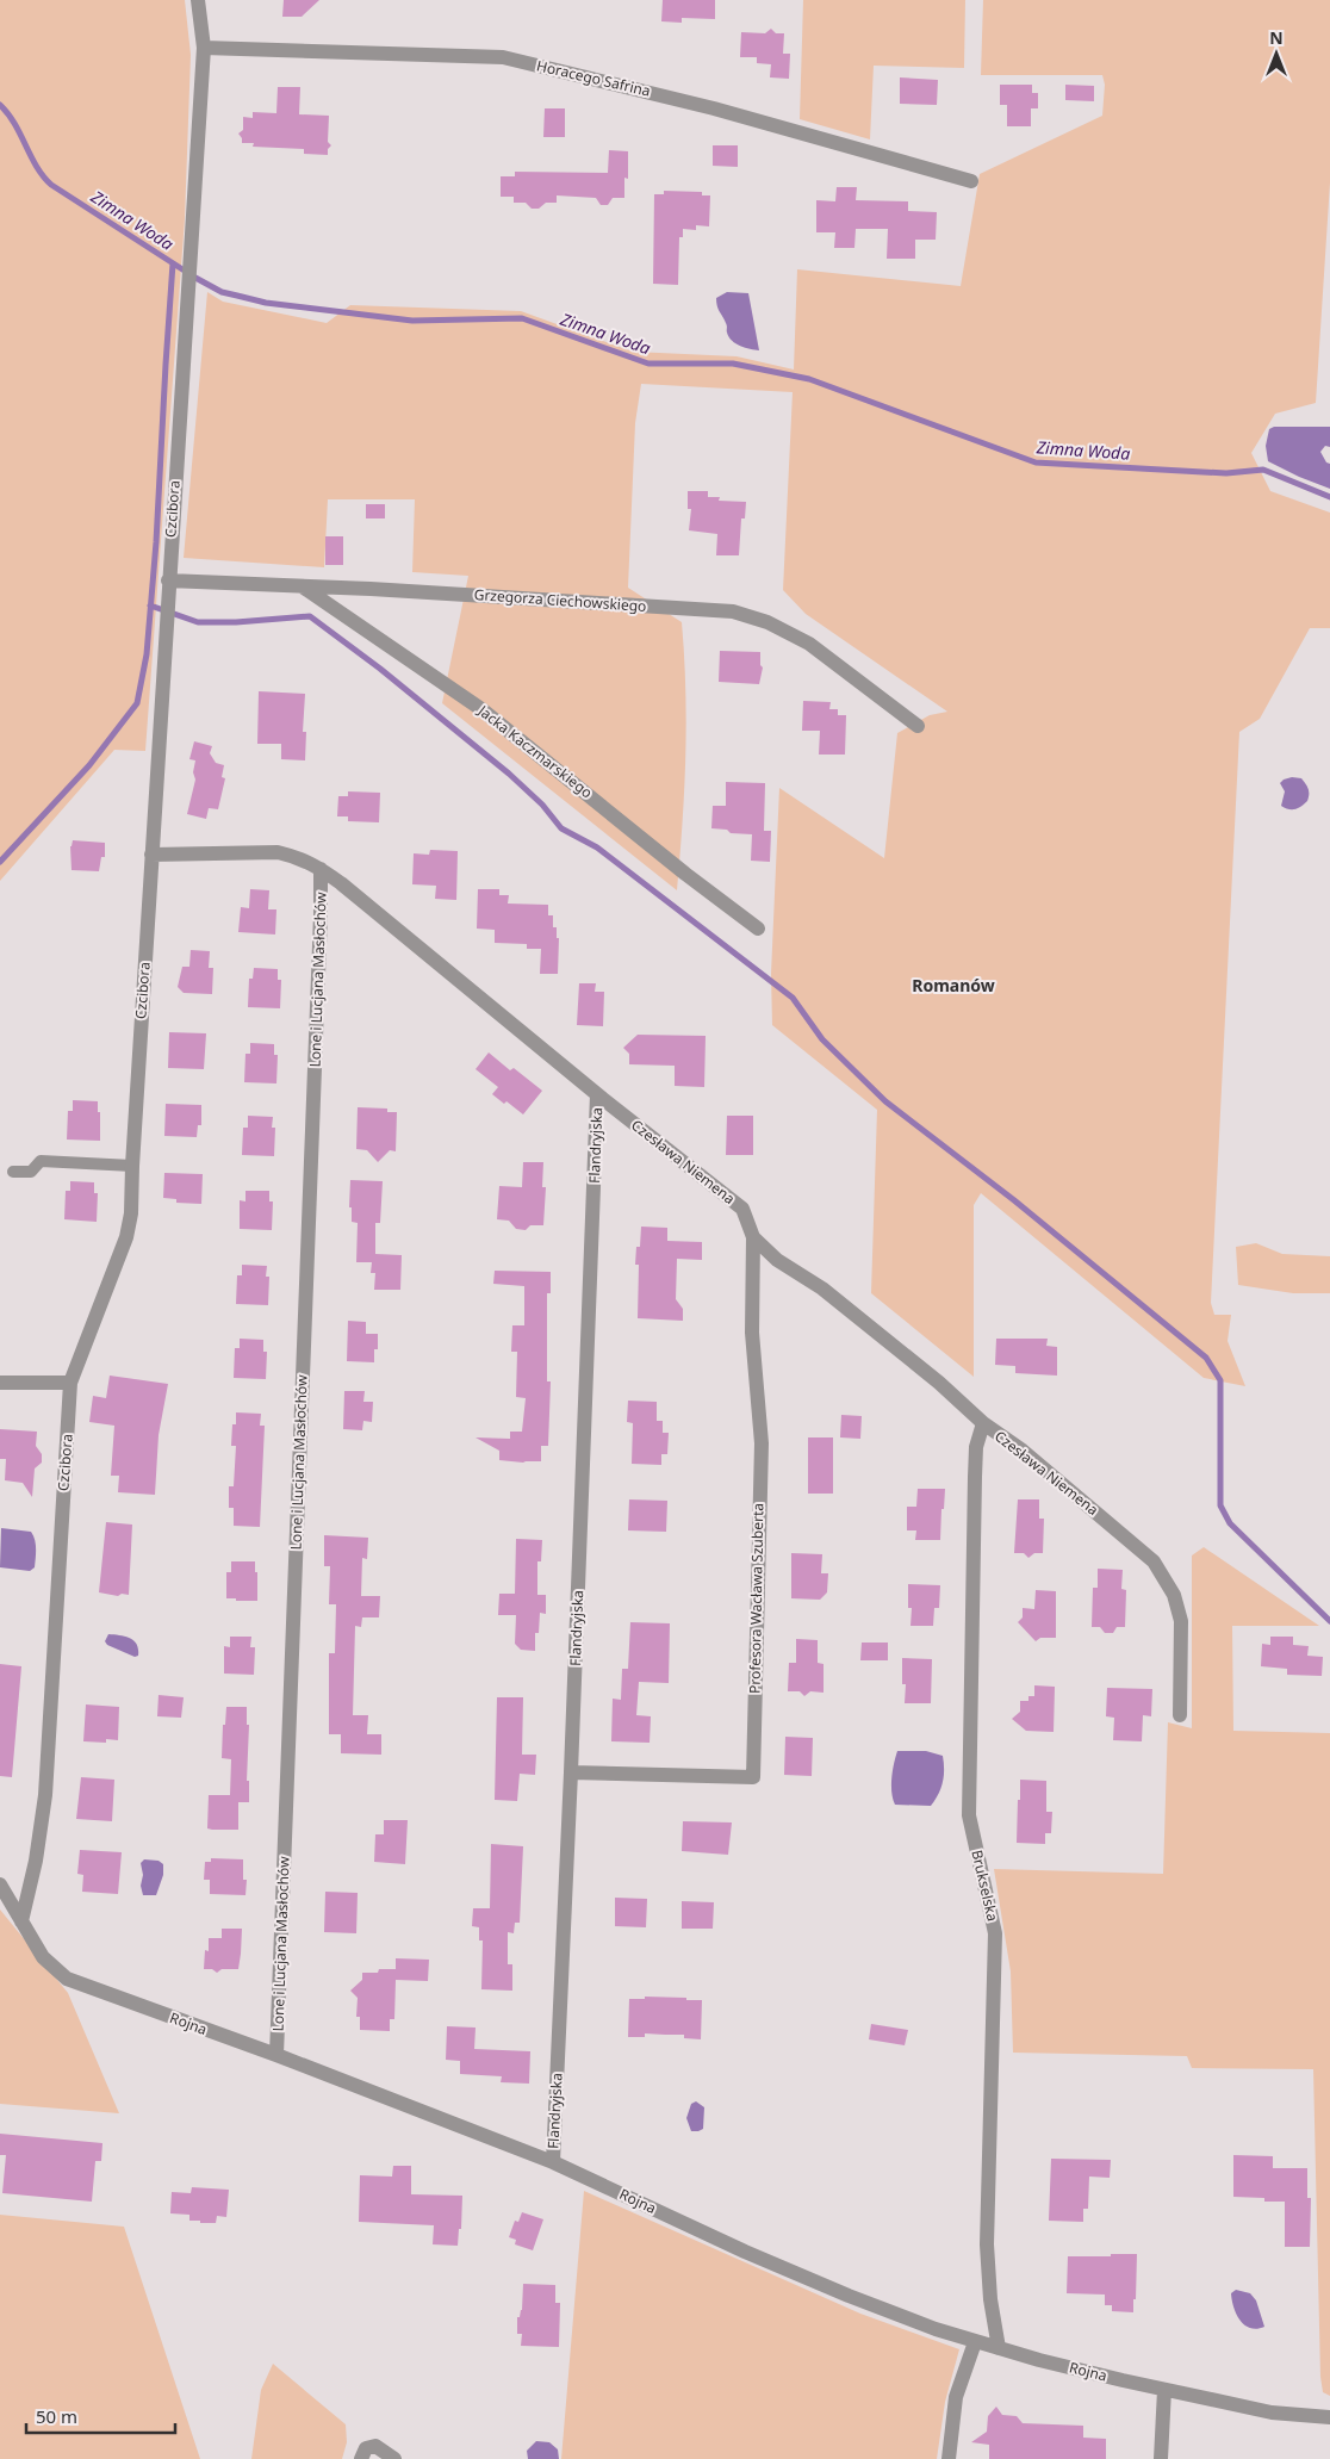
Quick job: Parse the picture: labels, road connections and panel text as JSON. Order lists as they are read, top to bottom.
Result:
{
  "streets": {
    "street": [
      "Horacego Safrina",
      "Czcibora",
      "Grzegorza Ciechowskiego",
      "Jacka Kaczmarskiego",
      "Lone i Lucjana Masłochów",
      "Flandryjska",
      "Czesława Niemena",
      "Profesora Wacława Szuberta",
      "Brukselska",
      "Rojna"
    ]
  },
  "crossings": [
    ["Horacego Safrina", "Czcibora"],
    ["Czcibora", "Grzegorza Ciechowskiego"],
    ["Czcibora", "Czesława Niemena"],
    ["Czcibora", "Rojna"],
    ["Grzegorza Ciechowskiego", "Jacka Kaczmarskiego"],
    ["Lone i Lucjana Masłochów", "Czesława Niemena"],
    ["Lone i Lucjana Masłochów", "Rojna"],
    ["Flandryjska", "Czesława Niemena"],
    ["Flandryjska", "Profesora Wacława Szuberta"],
    ["Flandryjska", "Rojna"],
    ["Czesława Niemena", "Profesora Wacława Szuberta"],
    ["Czesława Niemena", "Brukselska"],
    ["Brukselska", "Rojna"]
  ],
  "districts": ["Romanów"],
  "water": ["Zimna Woda"],
  "scale_bar": "50 m",
  "north": "top"
}
